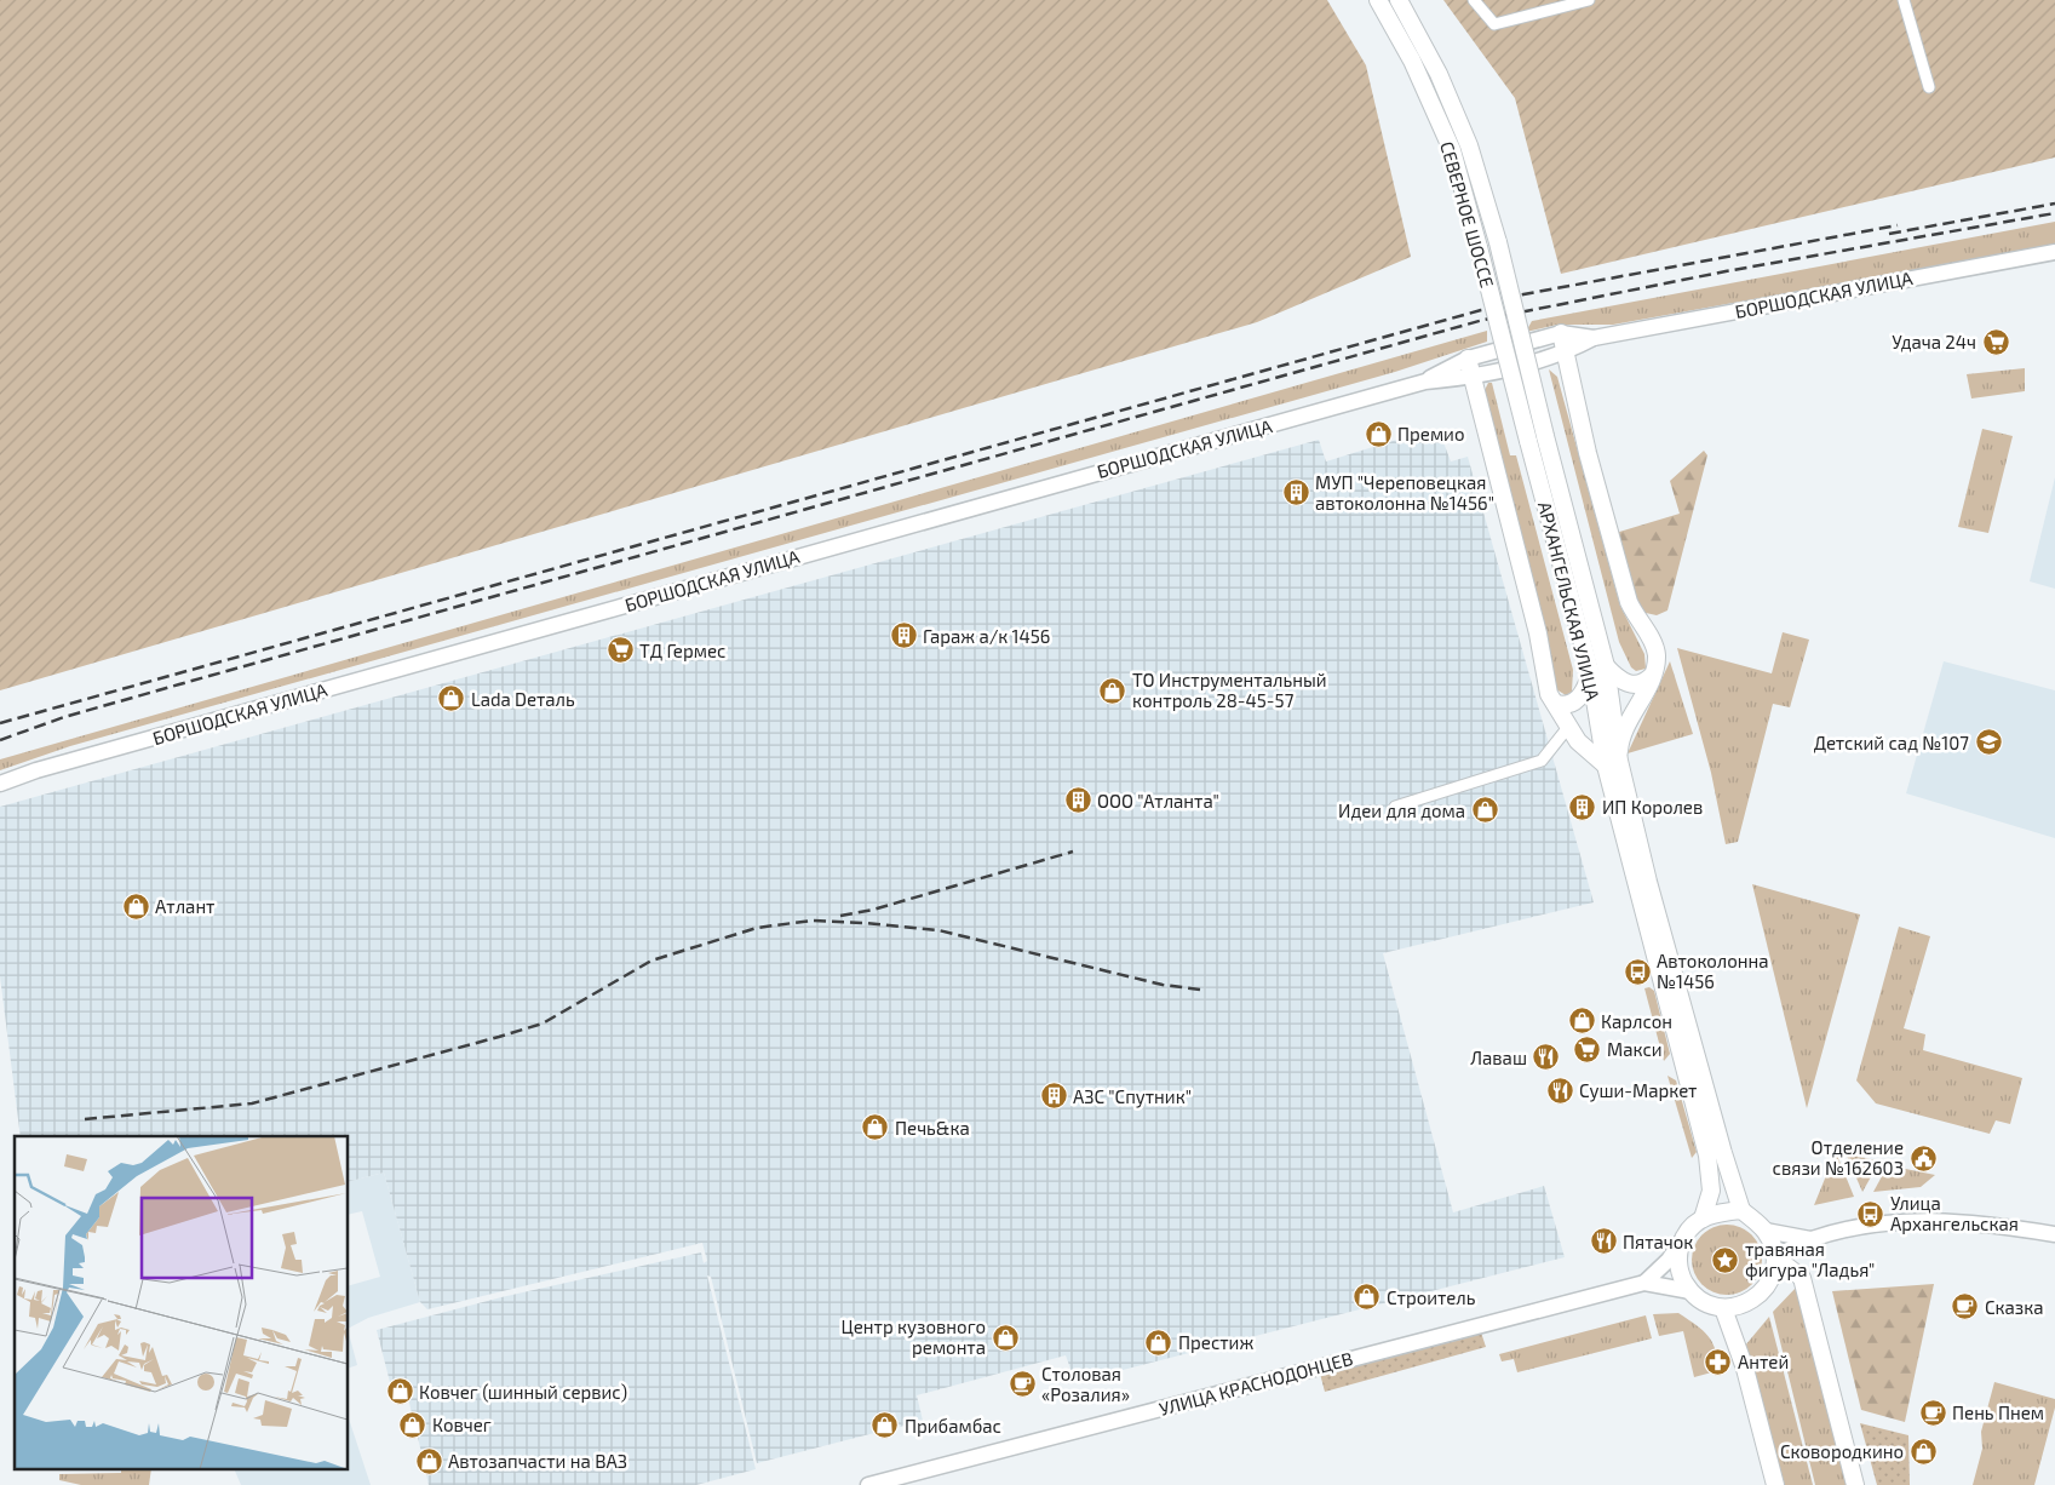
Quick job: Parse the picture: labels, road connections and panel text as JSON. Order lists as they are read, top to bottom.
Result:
{
  "streets": {
    "main road": ["СЕВЕРНОЕ ШОССЕ", "АРХАНГЕЛЬСКАЯ УЛИЦА"],
    "street": ["БОРШОДСКАЯ УЛИЦА", "УЛИЦА КРАСНОДОНЦЕВ"]
  },
  "crossings": [
    ["СЕВЕРНОЕ ШОССЕ", "АРХАНГЕЛЬСКАЯ УЛИЦА"],
    ["АРХАНГЕЛЬСКАЯ УЛИЦА", "УЛИЦА КРАСНОДОНЦЕВ"]
  ],
  "places": {
    "supermarket": ["Удача 24ч", "ТД Гермес", "Макси"],
    "shop": [
      "Премио",
      "ТО Инструментальный контроль 28-45-57",
      "Lada Dеталь",
      "Идеи для дома",
      "Атлант",
      "Карлсон",
      "Печь&ка",
      "Строитель",
      "Центр кузовного ремонта",
      "Престиж",
      "Ковчег (шинный сервис)",
      "Ковчег",
      "Прибамбас",
      "Сковородкино",
      "Автозапчасти на ВАЗ"
    ],
    "building": [
      "МУП \"Череповецкая автоколонна №1456\"",
      "Гараж а/к 1456",
      "ООО \"Атланта\"",
      "ИП Королев",
      "АЗС \"Спутник\""
    ],
    "school or university": ["Детский сад №107"],
    "bus stop": ["Автоколонна №1456", "Улица Архангельская"],
    "restaurant": ["Лаваш", "Суши-Маркет", "Пятачок"],
    "public building": ["Отделение связи №162603"],
    "place": ["травяная фигура \"Ладья\""],
    "cafe": ["Сказка", "Столовая «Розалия»", "Пень Пнем"],
    "pharmacy": ["Антей"]
  }
}
